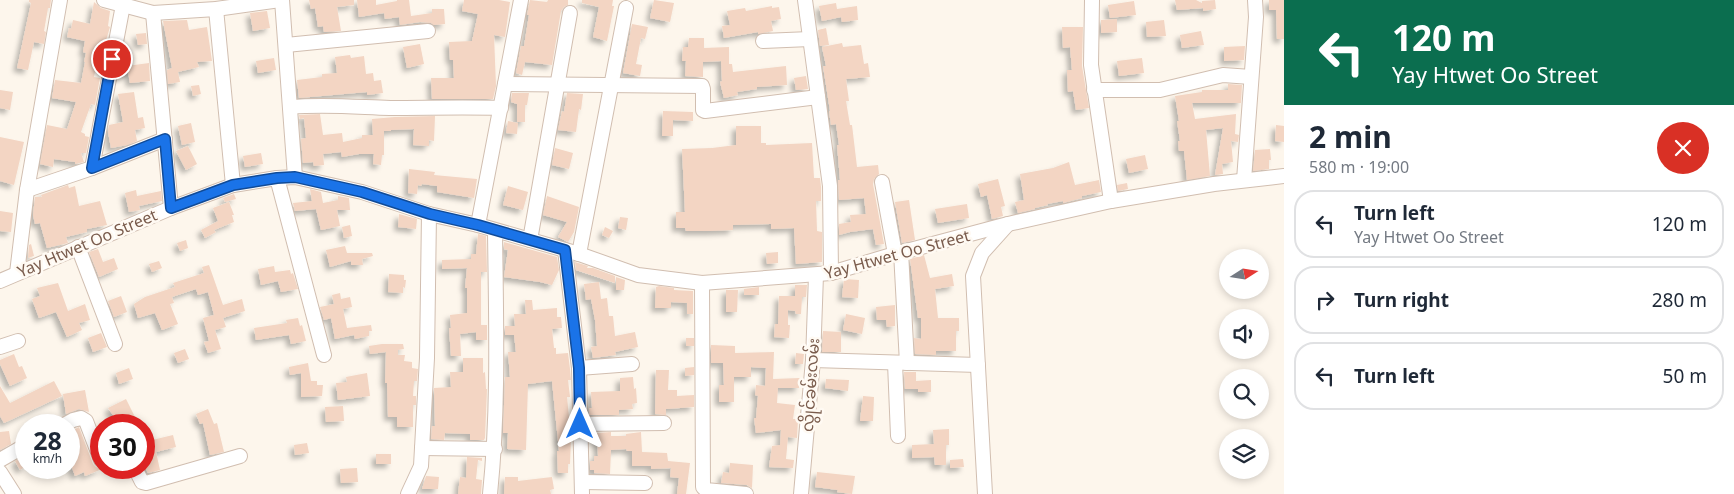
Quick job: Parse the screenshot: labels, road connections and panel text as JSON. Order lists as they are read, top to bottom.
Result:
{
  "streets": {
    "street": ["Yay Htwet Oo Street", "လွိုင်ခမ်းလမ်း"]
  },
  "crossings": [
    ["Yay Htwet Oo Street", "လွိုင်ခမ်းလမ်း"]
  ],
  "north": "right",
  "page": {
    "turn": ["120 m", "Yay Htwet Oo Street"],
    "heading": ["2 min", "580 m · 19:00"],
    "list": [
      {
        "name": "Turn left",
        "note": "Yay Htwet Oo Street",
        "value": "120 m"
      },
      {
        "name": "Turn right",
        "value": "280 m"
      },
      {
        "name": "Turn left",
        "value": "50 m"
      }
    ],
    "speed": "28 km/h",
    "limit": "30"
  }
}
